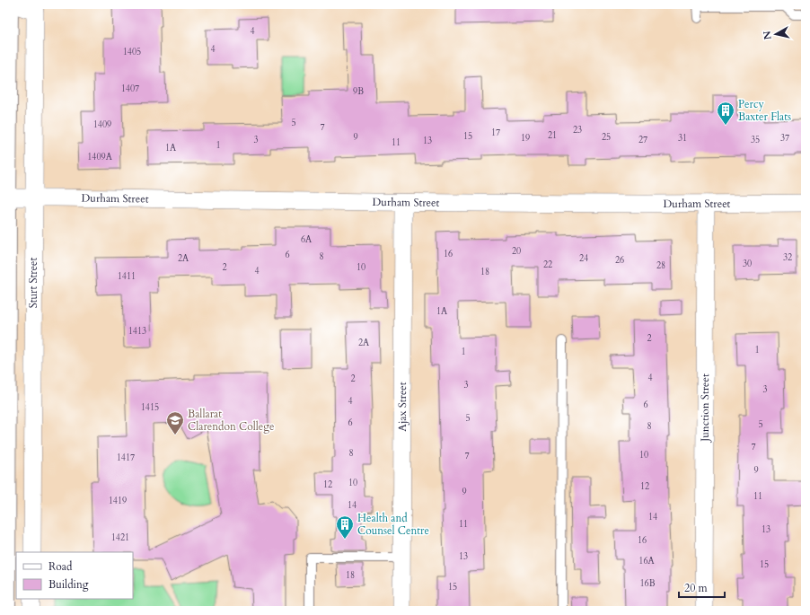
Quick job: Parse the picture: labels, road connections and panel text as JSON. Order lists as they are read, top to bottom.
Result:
{
  "streets": {
    "street": [
      "Durham Street",
      "Sturt Street",
      "Ajax Street",
      "Junction Street"
    ]
  },
  "crossings": [
    ["Durham Street", "Sturt Street"],
    ["Durham Street", "Ajax Street"],
    ["Durham Street", "Junction Street"]
  ],
  "places": {
    "building": ["Percy Baxter Flats", "Health and Counsel Centre"],
    "school or university": ["Ballarat Clarendon College"]
  },
  "house_numbers": [
    "4",
    "4",
    "1405",
    "1407",
    "9B",
    "5",
    "1409",
    "7",
    "23",
    "17",
    "21",
    "15",
    "9",
    "25",
    "19",
    "31",
    "37",
    "3",
    "27",
    "35",
    "13",
    "11",
    "1",
    "1A",
    "1409A",
    "6A",
    "20",
    "16",
    "6",
    "8",
    "32",
    "2A",
    "24",
    "26",
    "30",
    "22",
    "28",
    "2",
    "10",
    "4",
    "18",
    "1411",
    "1A",
    "1413",
    "2",
    "2A",
    "1",
    "1",
    "4",
    "2",
    "3",
    "3",
    "4",
    "6",
    "1415",
    "5",
    "6",
    "5",
    "8",
    "7",
    "8",
    "10",
    "7",
    "1417",
    "9",
    "10",
    "12",
    "12",
    "9",
    "11",
    "1419",
    "14",
    "14",
    "11",
    "13",
    "1421",
    "16",
    "13",
    "16A",
    "15",
    "18",
    "16B",
    "15"
  ],
  "legend": ["Road", "Building"],
  "scale_bar": "20 m",
  "north": "left"
}
